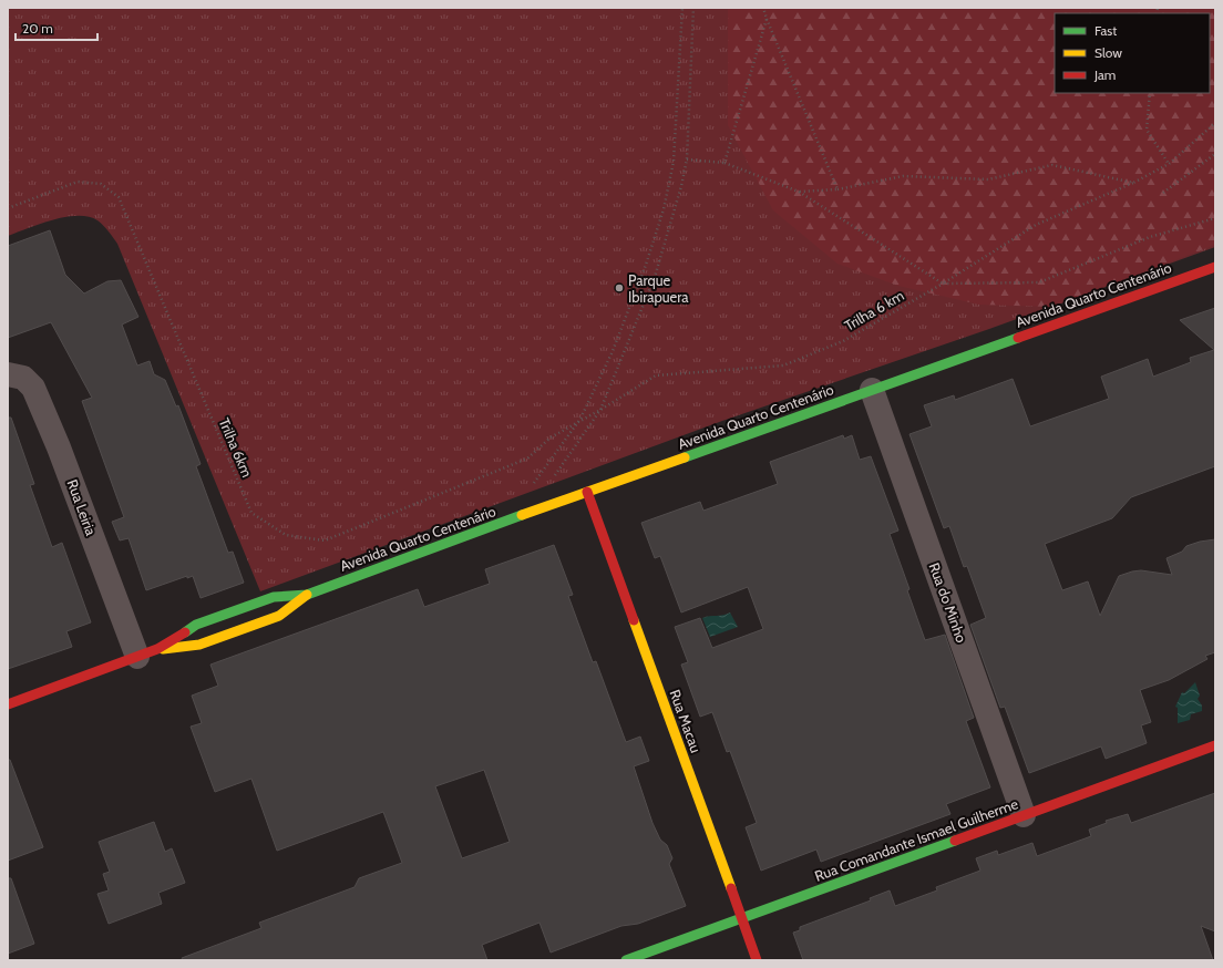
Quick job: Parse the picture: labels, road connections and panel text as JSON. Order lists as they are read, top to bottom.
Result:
{
  "streets": {
    "street": [
      "Avenida Quarto Centenário",
      "Rua Leiria",
      "Rua do Minho",
      "Rua Macau",
      "Rua Comandante Ismael Guilherme"
    ],
    "path": ["Trilha 6 km", "Trilha 6km"]
  },
  "crossings": [
    ["Avenida Quarto Centenário", "Rua Leiria"],
    ["Avenida Quarto Centenário", "Rua do Minho"],
    ["Avenida Quarto Centenário", "Rua Macau"],
    ["Trilha 6 km", "Trilha 6km"],
    ["Rua do Minho", "Rua Comandante Ismael Guilherme"],
    ["Rua Macau", "Rua Comandante Ismael Guilherme"]
  ],
  "places": ["Parque Ibirapuera"],
  "legend": ["Fast", "Slow", "Jam"],
  "scale_bar": "20 m"
}
